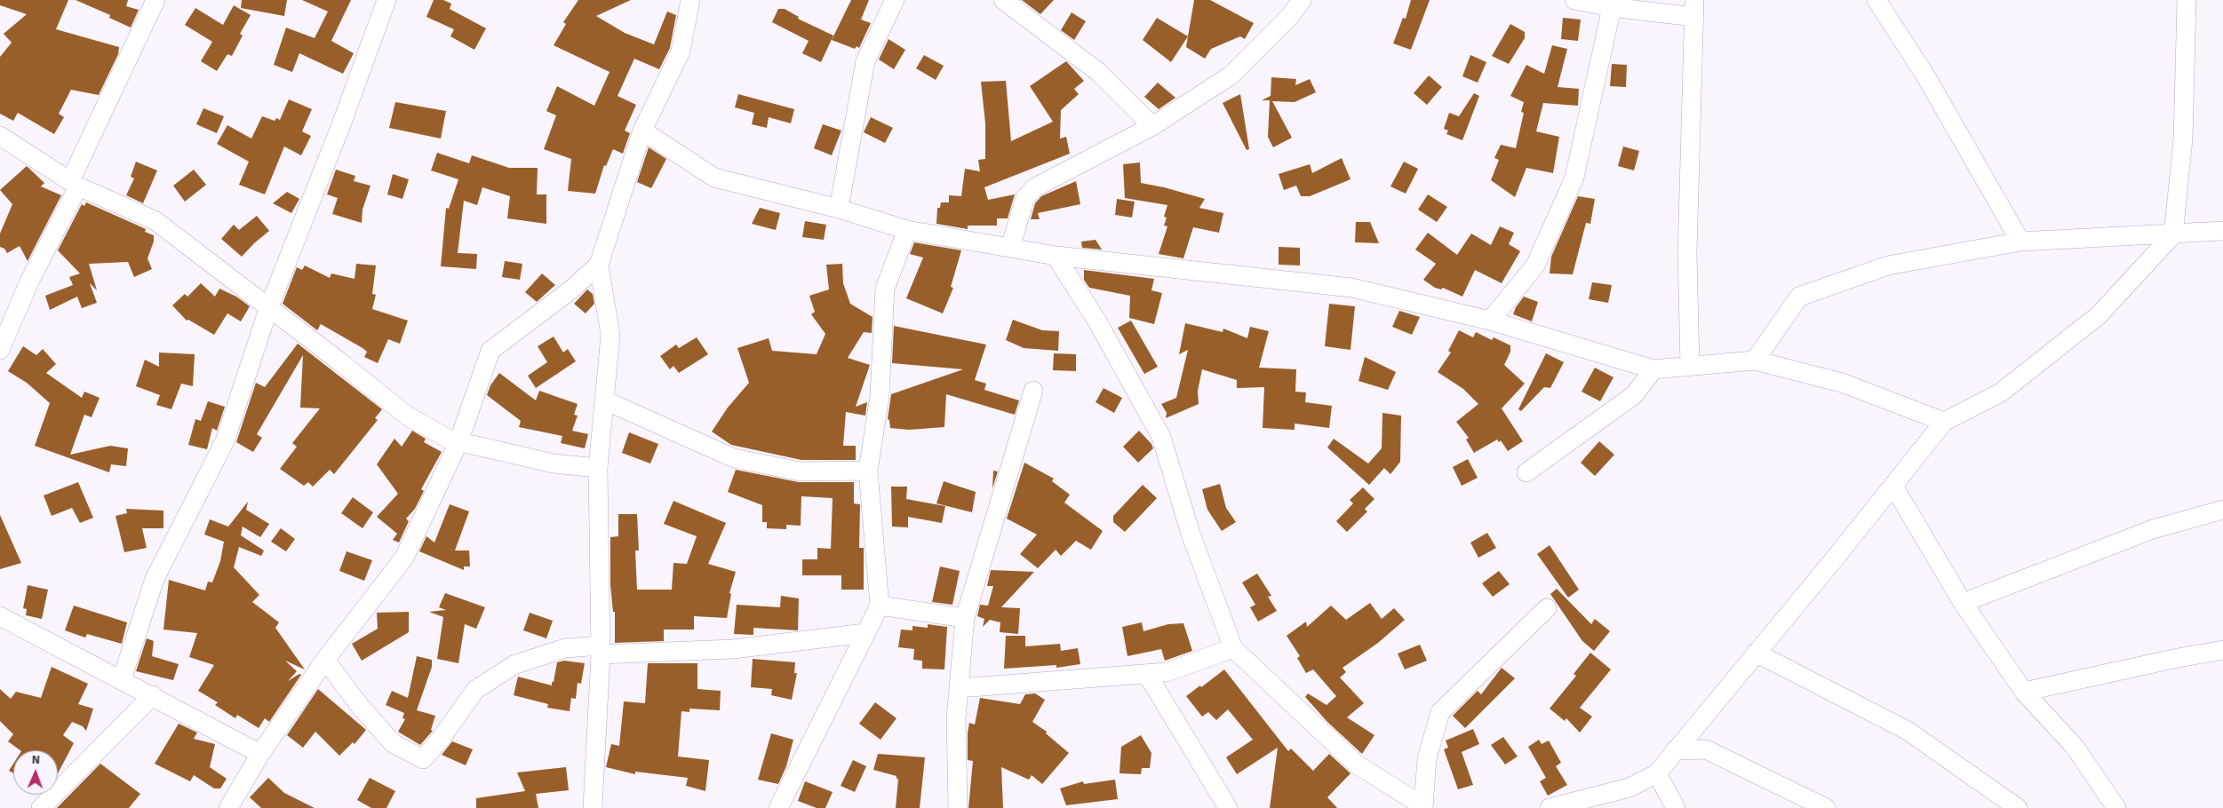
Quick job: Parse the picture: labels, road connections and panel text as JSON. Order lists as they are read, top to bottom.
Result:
{
  "north": "top"
}
